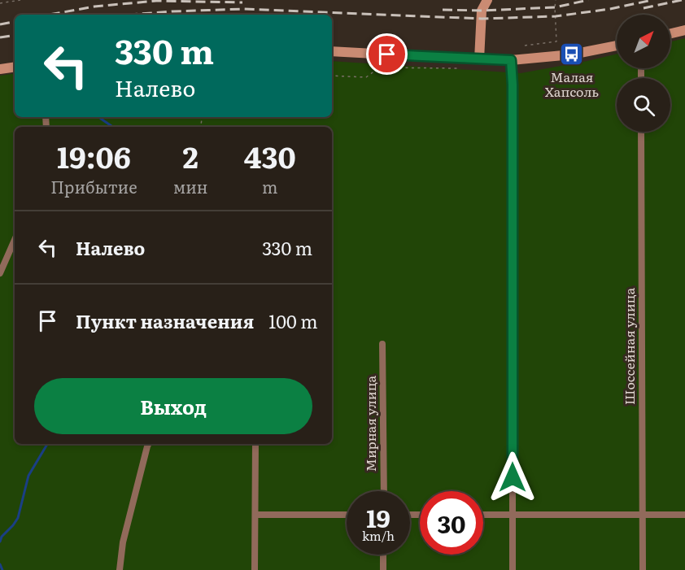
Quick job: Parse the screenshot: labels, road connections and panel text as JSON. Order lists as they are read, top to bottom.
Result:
{
  "streets": {
    "street": ["Шоссейная улица", "Мирная улица"]
  },
  "places": {
    "bus stop": ["Малая Хапсоль"]
  },
  "north": "top right",
  "page": {
    "turn": ["330 m", "Налево"],
    "eta": [
      "19:06",
      "Прибытие",
      "2",
      "мин",
      "430",
      "m"
    ],
    "list": [
      {
        "name": "Налево",
        "value": "330 m"
      },
      {
        "name": "Пункт назначения",
        "value": "100 m"
      }
    ],
    "buttons": "Выход",
    "speed": "19 km/h",
    "limit": "30"
  }
}
